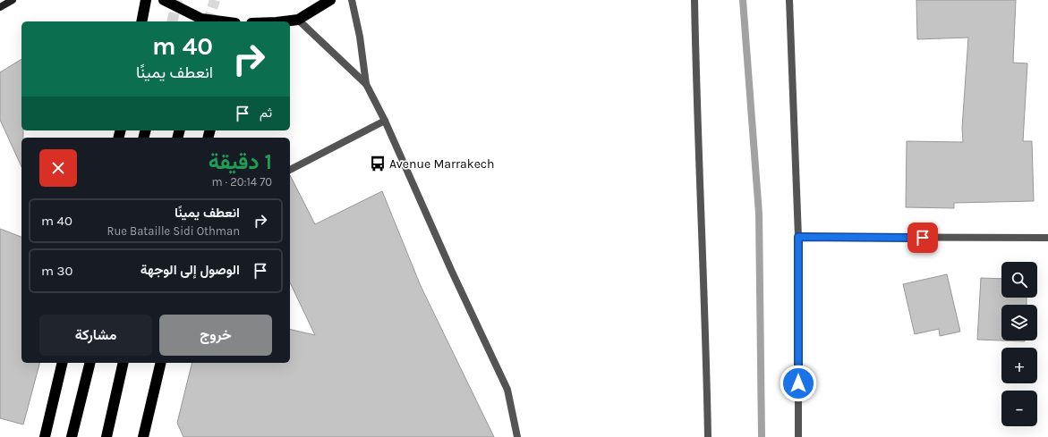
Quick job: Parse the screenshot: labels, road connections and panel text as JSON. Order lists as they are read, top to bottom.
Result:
{
  "places": {
    "bus stop": ["Avenue Marrakech"]
  },
  "page": {
    "turn": ["40 m", "انعطف يمينًا"],
    "then": "ثم",
    "heading": ["1 دقيقة", "70 m · 20:14"],
    "list": [
      {
        "name": "انعطف يمينًا",
        "note": "Rue Bataille Sidi Othman",
        "value": "40 m"
      },
      {
        "name": "الوصول إلى الوجهة",
        "value": "30 m"
      }
    ],
    "map_buttons": ["+", "−"],
    "buttons": ["خروج", "مشاركة"]
  }
}
